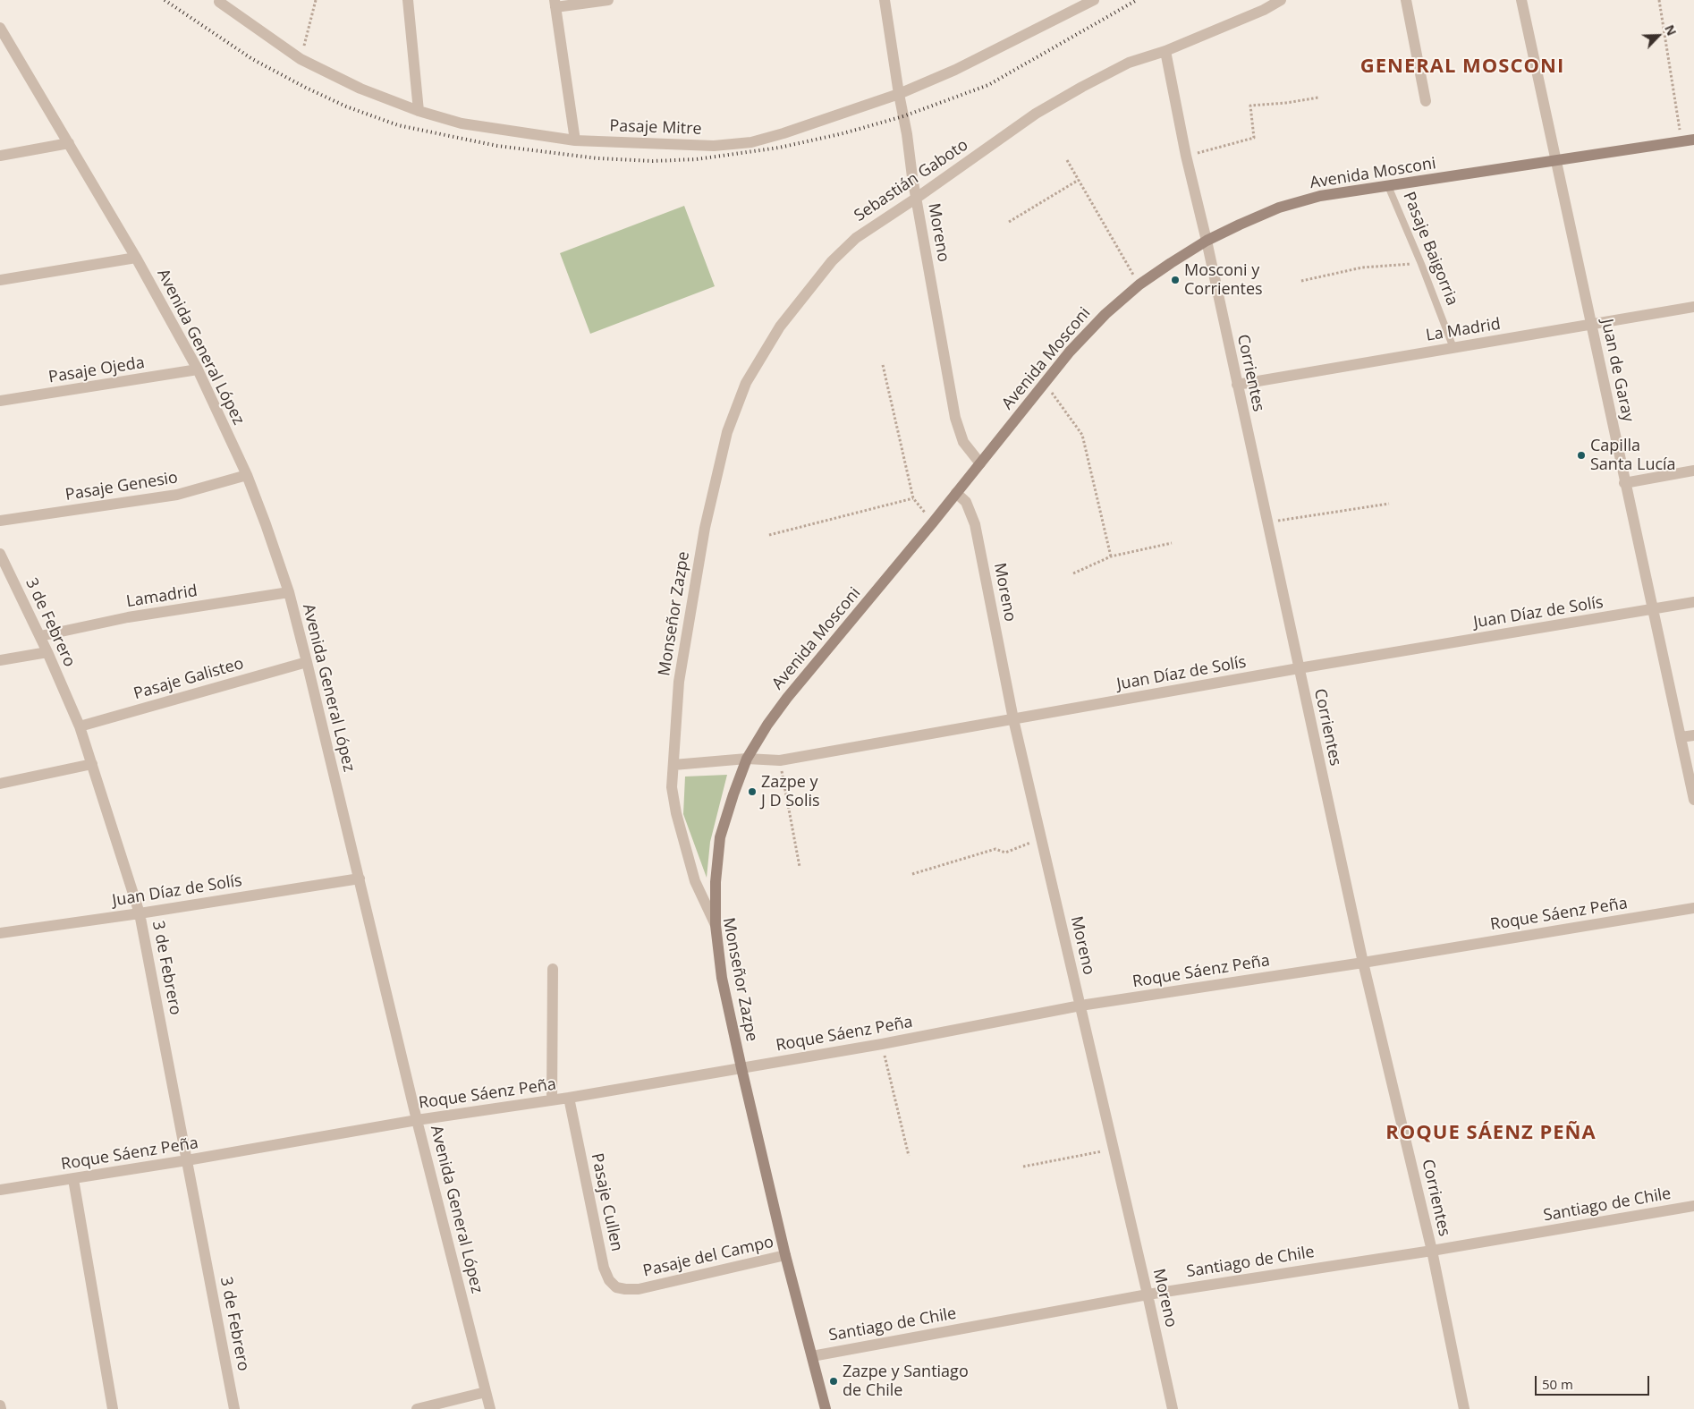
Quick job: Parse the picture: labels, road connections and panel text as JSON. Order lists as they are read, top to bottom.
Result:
{
  "streets": {
    "street": [
      "Pasaje Mitre",
      "Avenida Mosconi",
      "Sebastián Gaboto",
      "Moreno",
      "La Madrid",
      "Avenida General López",
      "Pasaje Ojeda",
      "Juan de Garay",
      "Corrientes",
      "Pasaje Genesio",
      "Lamadrid",
      "Juan Díaz de Solís",
      "Monseñor Zazpe",
      "3 de Febrero",
      "Pasaje Galisteo",
      "Roque Sáenz Peña",
      "Pasaje Cullen",
      "Santiago de Chile",
      "Pasaje del Campo"
    ],
    "lane": ["Pasaje Baigorria"]
  },
  "crossings": [
    ["Pasaje Mitre", "Moreno"],
    ["Avenida Mosconi", "Moreno"],
    ["Avenida Mosconi", "Pasaje Baigorria"],
    ["Avenida Mosconi", "Juan de Garay"],
    ["Avenida Mosconi", "Corrientes"],
    ["Avenida Mosconi", "Juan Díaz de Solís"],
    ["Avenida Mosconi", "Monseñor Zazpe"],
    ["Sebastián Gaboto", "Moreno"],
    ["Sebastián Gaboto", "Corrientes"],
    ["Sebastián Gaboto", "Monseñor Zazpe"],
    ["Moreno", "Juan Díaz de Solís"],
    ["Moreno", "Roque Sáenz Peña"],
    ["Moreno", "Santiago de Chile"],
    ["Pasaje Baigorria", "La Madrid"],
    ["La Madrid", "Juan de Garay"],
    ["La Madrid", "Corrientes"],
    ["Avenida General López", "Pasaje Ojeda"],
    ["Avenida General López", "Pasaje Genesio"],
    ["Avenida General López", "Lamadrid"],
    ["Avenida General López", "Juan Díaz de Solís"],
    ["Avenida General López", "Pasaje Galisteo"],
    ["Avenida General López", "Roque Sáenz Peña"],
    ["Juan de Garay", "Juan Díaz de Solís"],
    ["Corrientes", "Juan Díaz de Solís"],
    ["Corrientes", "Roque Sáenz Peña"],
    ["Corrientes", "Santiago de Chile"],
    ["Lamadrid", "3 de Febrero"],
    ["Juan Díaz de Solís", "Monseñor Zazpe"],
    ["Juan Díaz de Solís", "3 de Febrero"],
    ["Monseñor Zazpe", "Roque Sáenz Peña"],
    ["Monseñor Zazpe", "Santiago de Chile"],
    ["Monseñor Zazpe", "Pasaje del Campo"],
    ["3 de Febrero", "Pasaje Galisteo"],
    ["3 de Febrero", "Roque Sáenz Peña"],
    ["Roque Sáenz Peña", "Pasaje Cullen"],
    ["Pasaje Cullen", "Pasaje del Campo"]
  ],
  "districts": ["GENERAL MOSCONI", "ROQUE SÁENZ PEÑA"],
  "places": [
    "Mosconi y Corrientes",
    "Capilla Santa Lucía",
    "Zazpe y J D Solis",
    "Zazpe y Santiago de Chile"
  ],
  "scale_bar": "50 m",
  "north": "top right"
}
